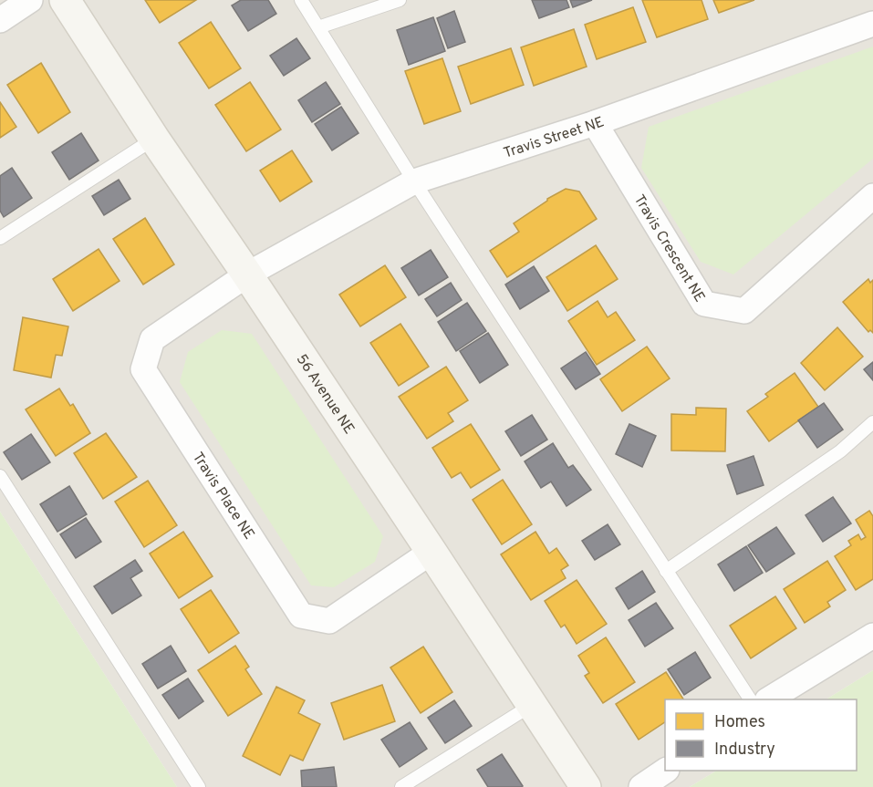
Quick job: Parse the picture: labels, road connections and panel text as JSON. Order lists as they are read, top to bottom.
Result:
{
  "streets": {
    "street": [
      "Travis Street NE",
      "Travis Crescent NE",
      "56 Avenue NE",
      "Travis Place NE"
    ]
  },
  "crossings": [
    ["Travis Street NE", "Travis Crescent NE"],
    ["Travis Street NE", "56 Avenue NE"],
    ["Travis Street NE", "Travis Place NE"],
    ["56 Avenue NE", "Travis Place NE"]
  ],
  "legend": ["Homes", "Industry"]
}
